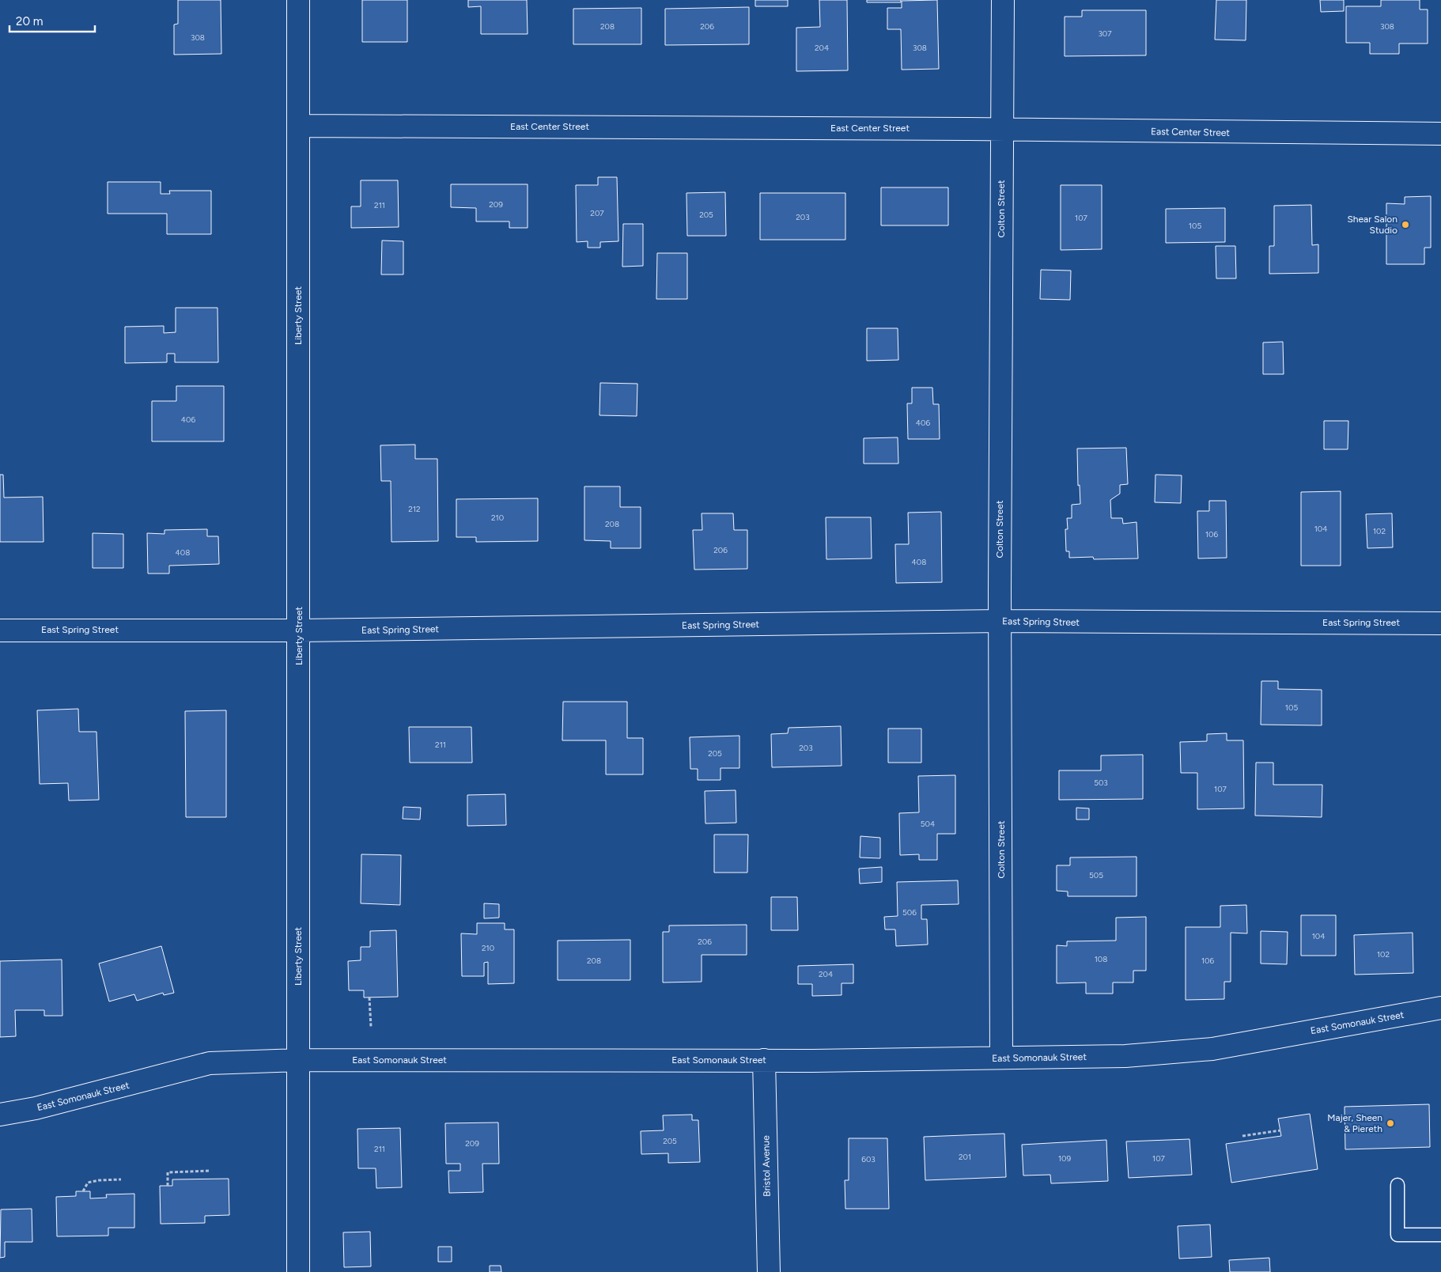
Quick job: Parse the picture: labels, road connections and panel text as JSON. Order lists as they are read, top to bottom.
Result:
{
  "streets": {
    "street": [
      "East Center Street",
      "Colton Street",
      "Liberty Street",
      "East Spring Street",
      "East Somonauk Street",
      "Bristol Avenue"
    ]
  },
  "crossings": [
    ["East Center Street", "Colton Street"],
    ["East Center Street", "Liberty Street"],
    ["Colton Street", "East Spring Street"],
    ["Colton Street", "East Somonauk Street"],
    ["Liberty Street", "East Spring Street"],
    ["Liberty Street", "East Somonauk Street"],
    ["East Somonauk Street", "Bristol Avenue"]
  ],
  "places": ["Shear Salon Studio", "Majer, Sheen & Piereth"],
  "house_numbers": [
    "208",
    "206",
    "308",
    "307",
    "308",
    "204",
    "308",
    "209",
    "211",
    "207",
    "205",
    "203",
    "107",
    "105",
    "406",
    "406",
    "212",
    "210",
    "208",
    "104",
    "102",
    "106",
    "206",
    "408",
    "408",
    "105",
    "211",
    "203",
    "205",
    "503",
    "107",
    "504",
    "505",
    "506",
    "104",
    "206",
    "210",
    "102",
    "108",
    "208",
    "106",
    "204",
    "205",
    "209",
    "211",
    "201",
    "109",
    "107",
    "603"
  ],
  "scale_bar": "20 m"
}
